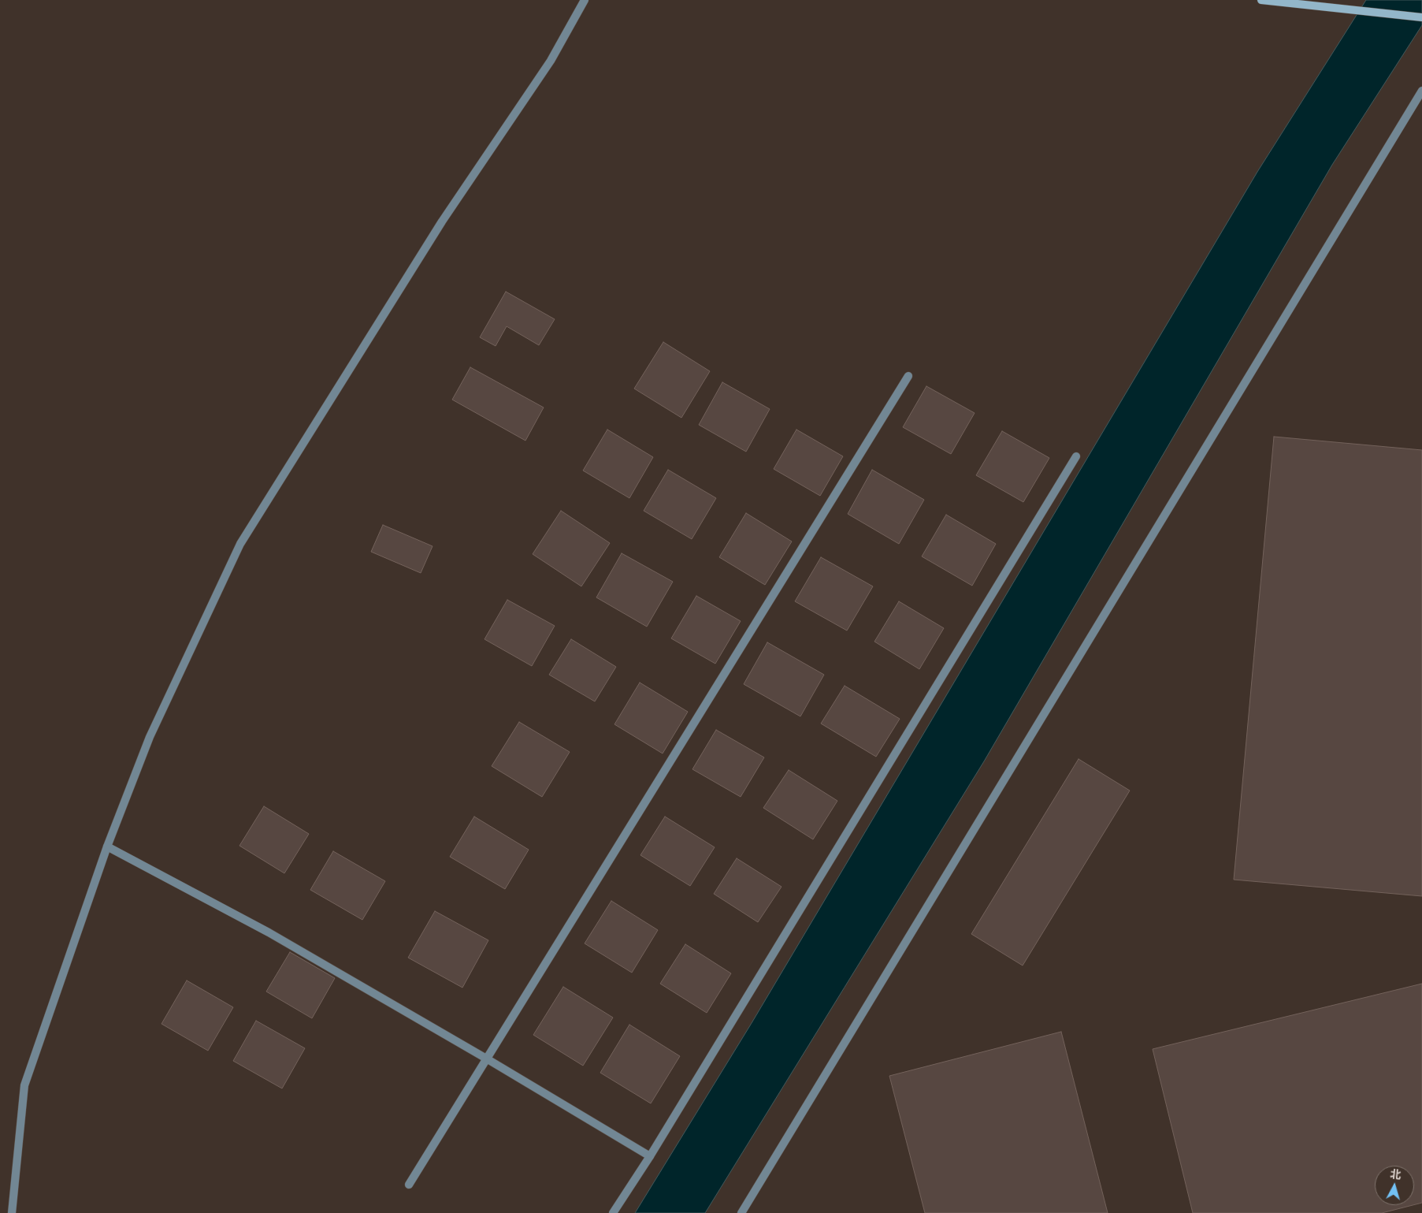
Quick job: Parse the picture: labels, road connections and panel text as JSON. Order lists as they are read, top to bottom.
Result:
{
  "north": "top"
}
